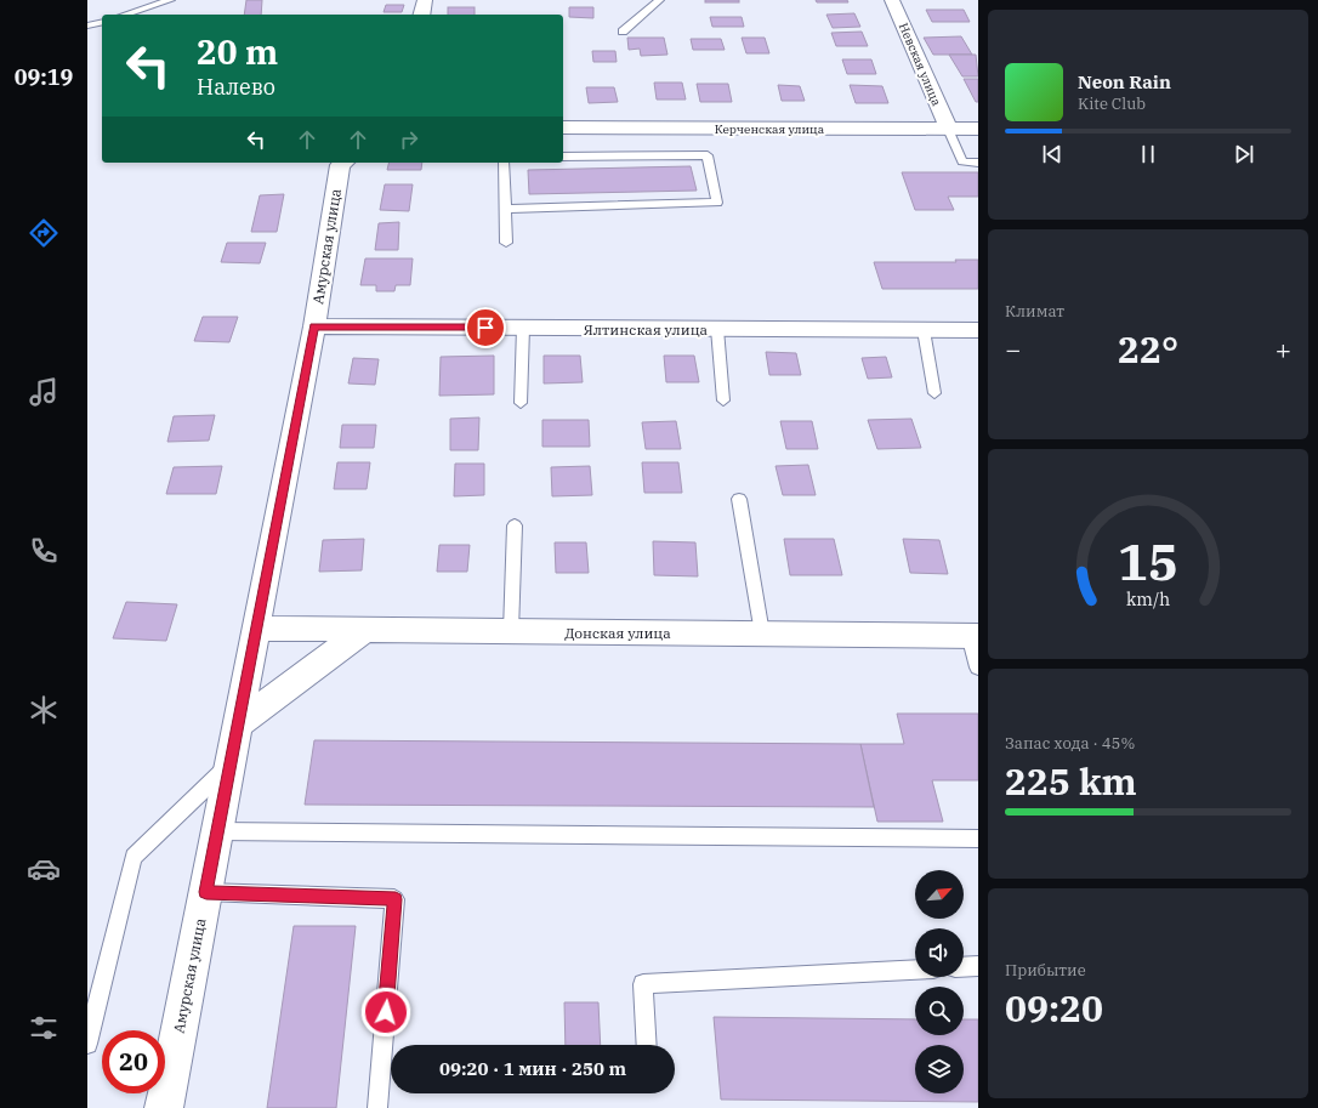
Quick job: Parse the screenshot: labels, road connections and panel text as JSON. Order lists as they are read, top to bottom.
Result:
{
  "streets": {
    "street": [
      "Невская улица",
      "Керченская улица",
      "Амурская улица",
      "Ялтинская улица",
      "Донская улица"
    ]
  },
  "crossings": [
    ["Невская улица", "Керченская улица"],
    ["Амурская улица", "Ялтинская улица"],
    ["Амурская улица", "Донская улица"]
  ],
  "north": "top right",
  "page": {
    "tabs": "09:19",
    "turn": ["20 m", "Налево"],
    "song": ["Neon Rain", "Kite Club"],
    "tile": [
      "Климат",
      ["Запас хода · 45%", "225 km"],
      ["Прибытие", "09:20"]
    ],
    "heat": ["−", "22°", "+"],
    "limit": "20",
    "trip": "09:20 · 1 мин · 250 m",
    "gauge": ["15", "km/h"]
  }
}
